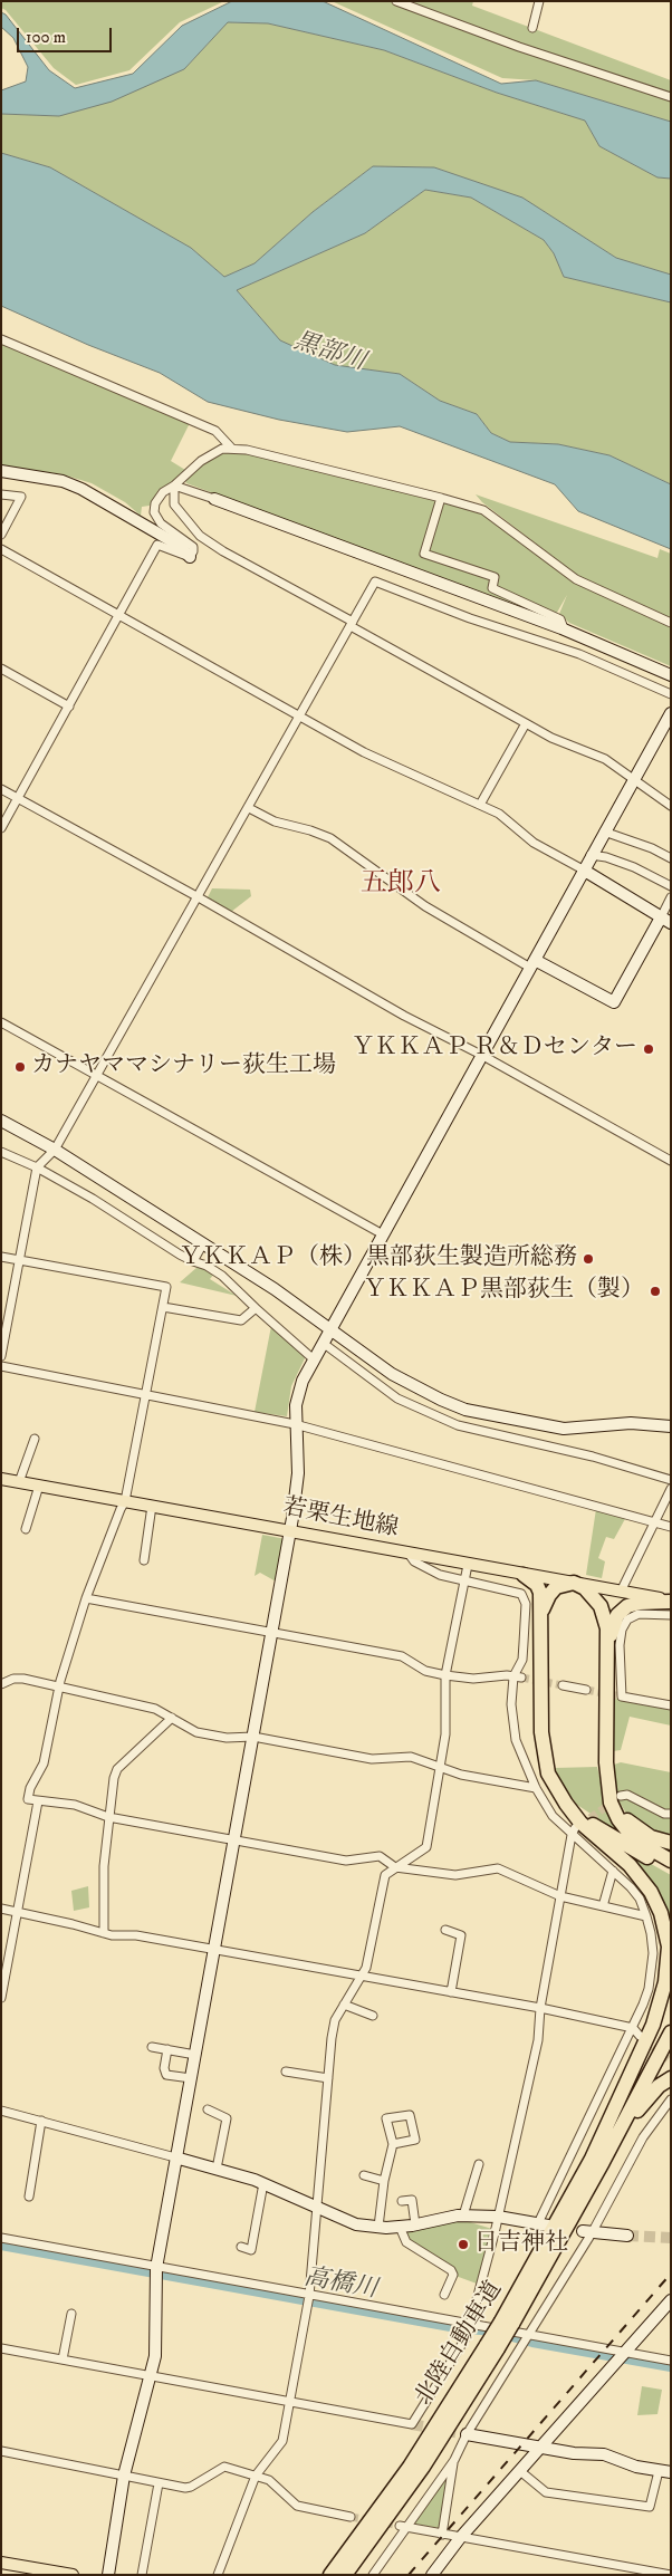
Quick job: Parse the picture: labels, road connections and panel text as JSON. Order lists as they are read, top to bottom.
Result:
{
  "streets": {
    "highway": ["北陸自動車道"],
    "main road": ["若栗生地線"]
  },
  "districts": ["五郎八"],
  "water": ["黒部川", "高橋川"],
  "places": [
    "ＹＫＫＡＰ Ｒ＆Ｄセンター",
    "カナヤママシナリー荻生工場",
    "ＹＫＫＡＰ（株）黒部荻生製造所総務",
    "ＹＫＫＡＰ黒部荻生（製）",
    "日吉神社"
  ],
  "scale_bar": "100 m"
}
